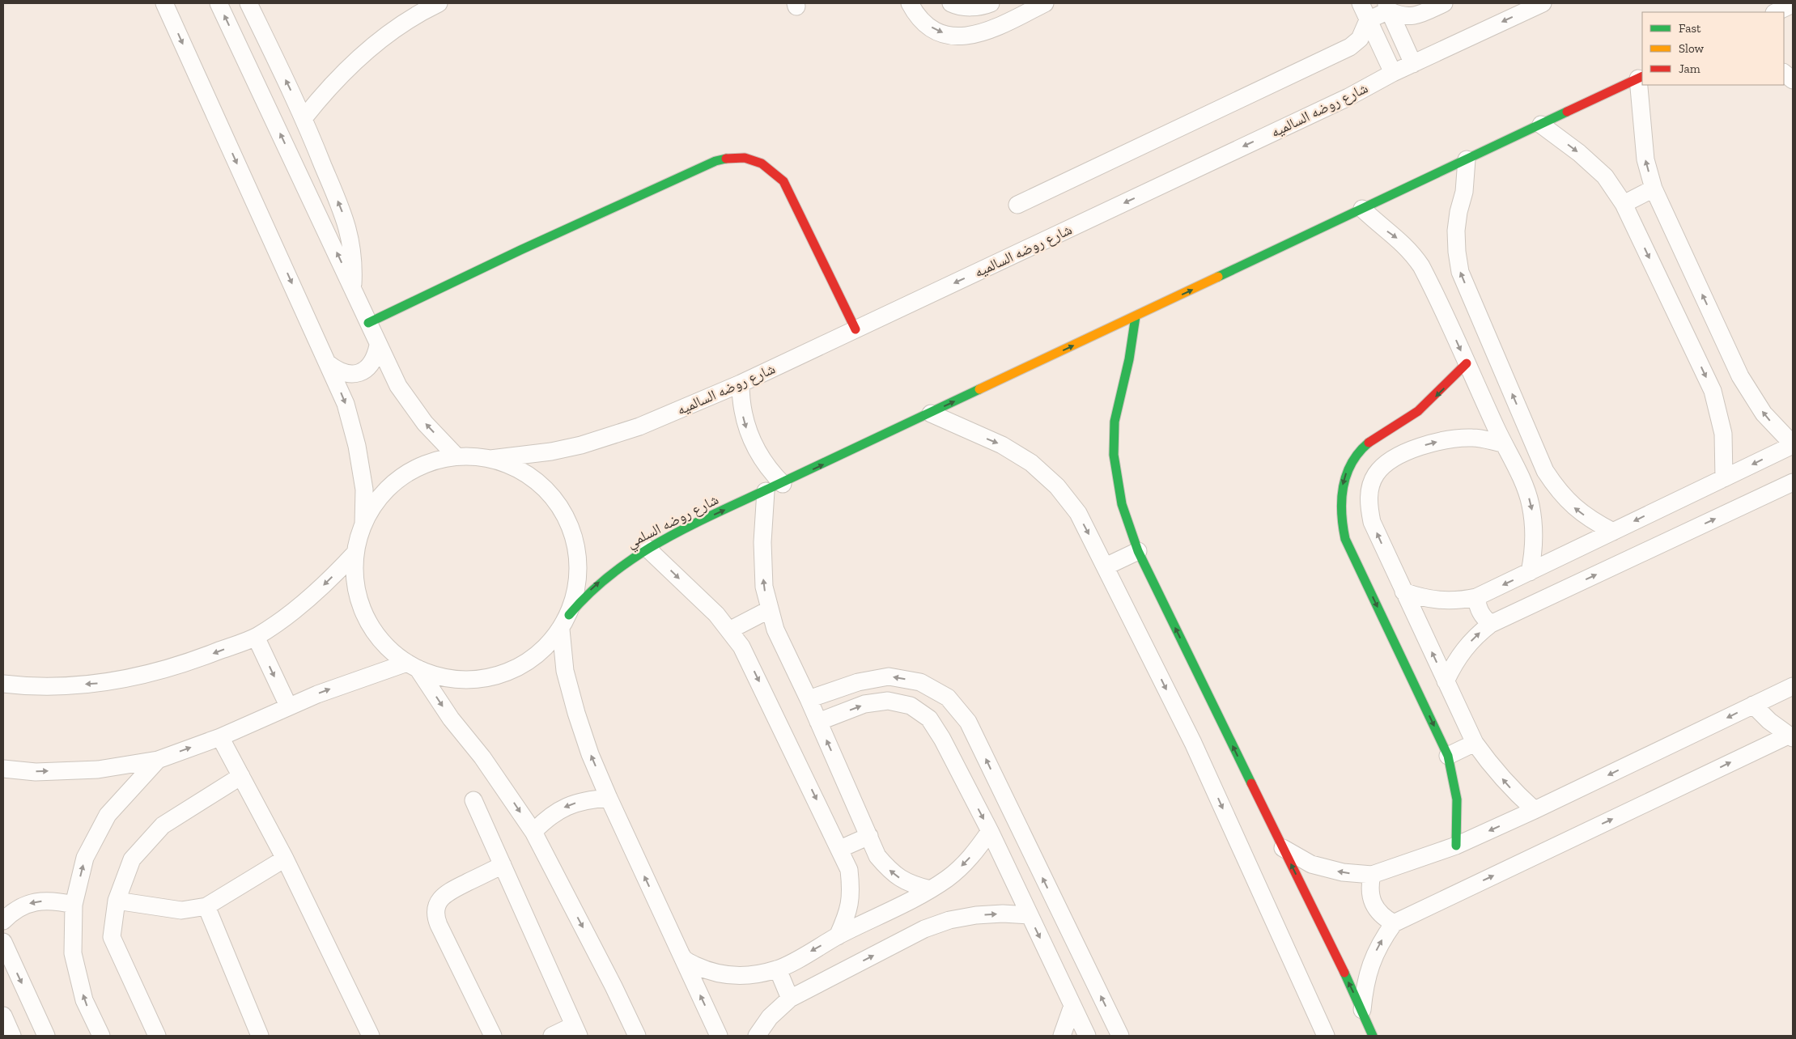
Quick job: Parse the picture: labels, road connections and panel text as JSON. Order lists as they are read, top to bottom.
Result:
{
  "streets": {
    "street": ["شارع روضه السالميه", "شارع روضه السلمي"]
  },
  "one_way": ["شارع روضه السلمي"],
  "legend": ["Fast", "Slow", "Jam"]
}
